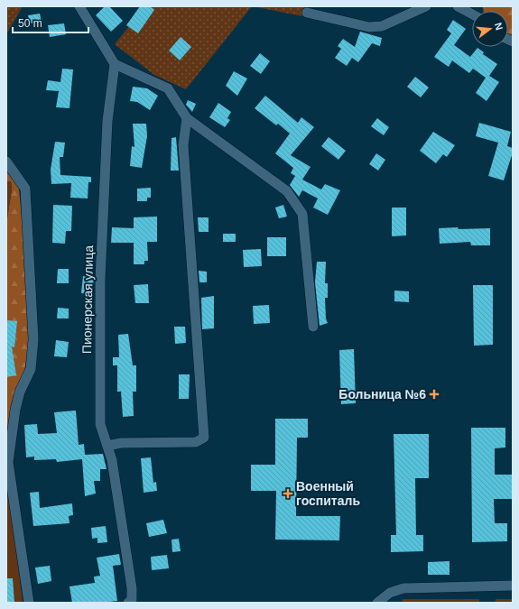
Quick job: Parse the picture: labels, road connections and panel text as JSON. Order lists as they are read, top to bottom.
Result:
{
  "streets": {
    "street": ["Пионерская улица"]
  },
  "places": {
    "health": ["Больница №6", "Военный госпиталь"]
  },
  "scale_bar": "50 m",
  "north": "right"
}
